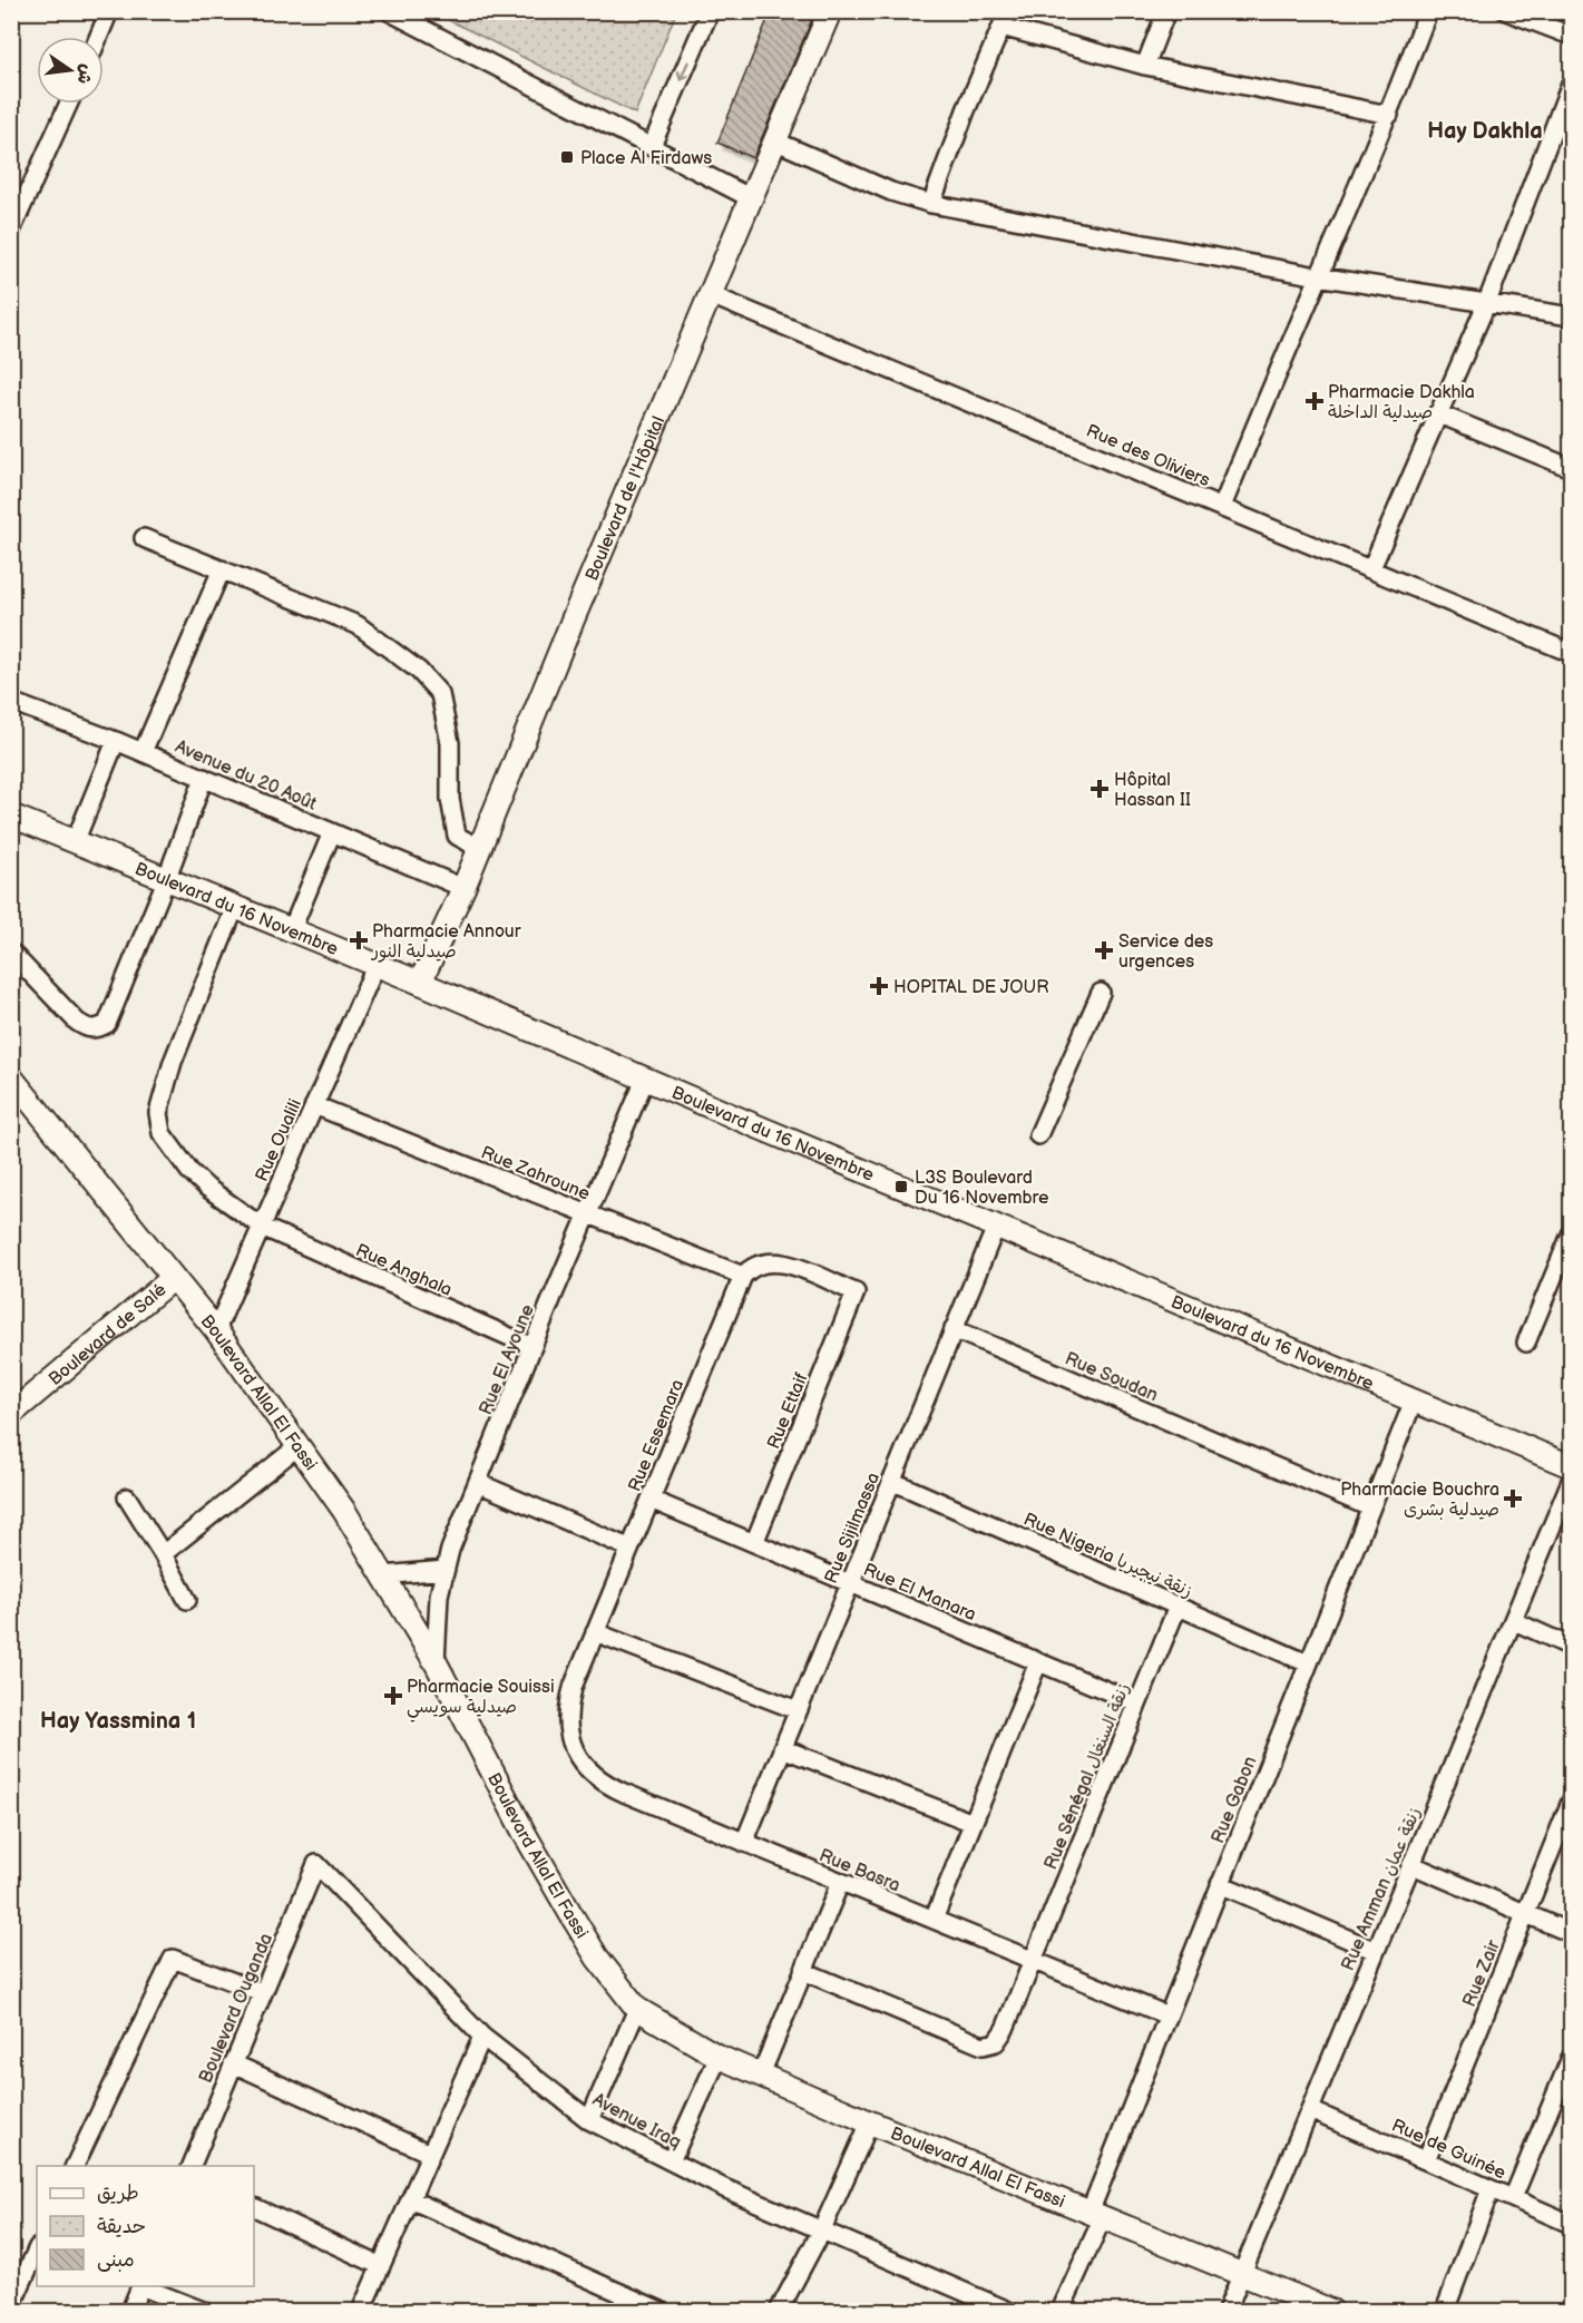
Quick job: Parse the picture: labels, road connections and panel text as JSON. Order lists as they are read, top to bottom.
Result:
{
  "streets": {
    "street": [
      "Rue des Oliviers",
      "Boulevard de l'Hôpital",
      "Avenue du 20 Août",
      "Boulevard du 16 Novembre",
      "Rue Oualili",
      "Rue Zahroune",
      "Rue Anghala",
      "Boulevard de Salé",
      "Rue El Ayoune",
      "Rue Soudan",
      "Boulevard Allal El Fassi",
      "Rue Ettaif",
      "Rue Essemara",
      "Rue Sijilmassa",
      "Rue Nigeria زنقة نيجيريا",
      "Rue El Manara",
      "Rue Sénégal زنقة السنغال",
      "Rue Gabon",
      "Rue Basra",
      "Rue Amman زنقة عمان",
      "Rue Zair",
      "Boulevard Ouganda",
      "Avenue Iraq",
      "Rue de Guinée"
    ]
  },
  "crossings": [
    ["Rue des Oliviers", "Boulevard de l'Hôpital"],
    ["Boulevard de l'Hôpital", "Avenue du 20 Août"],
    ["Boulevard de l'Hôpital", "Boulevard du 16 Novembre"],
    ["Boulevard du 16 Novembre", "Rue Oualili"],
    ["Boulevard du 16 Novembre", "Rue Anghala"],
    ["Boulevard du 16 Novembre", "Rue El Ayoune"],
    ["Boulevard du 16 Novembre", "Rue Sijilmassa"],
    ["Boulevard du 16 Novembre", "Rue Gabon"],
    ["Rue Oualili", "Rue Zahroune"],
    ["Rue Oualili", "Rue Anghala"],
    ["Rue Oualili", "Boulevard Allal El Fassi"],
    ["Rue Zahroune", "Rue El Ayoune"],
    ["Rue Zahroune", "Rue Ettaif"],
    ["Rue Zahroune", "Rue Essemara"],
    ["Rue Anghala", "Rue El Ayoune"],
    ["Boulevard de Salé", "Boulevard Allal El Fassi"],
    ["Rue El Ayoune", "Boulevard Allal El Fassi"],
    ["Rue Soudan", "Rue Sijilmassa"],
    ["Rue Soudan", "Rue Gabon"],
    ["Boulevard Allal El Fassi", "Rue Gabon"],
    ["Boulevard Allal El Fassi", "Rue Amman زنقة عمان"],
    ["Rue Ettaif", "Rue Essemara"],
    ["Rue Ettaif", "Rue El Manara"],
    ["Rue Essemara", "Rue El Manara"],
    ["Rue Essemara", "Rue Basra"],
    ["Rue Sijilmassa", "Rue Nigeria زنقة نيجيريا"],
    ["Rue Sijilmassa", "Rue El Manara"],
    ["Rue Sijilmassa", "Rue Basra"],
    ["Rue Nigeria زنقة نيجيريا", "Rue Sénégal زنقة السنغال"],
    ["Rue Nigeria زنقة نيجيريا", "Rue Gabon"],
    ["Rue El Manara", "Rue Sénégal زنقة السنغال"],
    ["Rue Sénégal زنقة السنغال", "Rue Basra"],
    ["Rue Gabon", "Rue Basra"],
    ["Rue Amman زنقة عمان", "Rue de Guinée"],
    ["Rue Zair", "Rue de Guinée"],
    ["Boulevard Ouganda", "Avenue Iraq"]
  ],
  "districts": ["Hay Dakhla", "Hay Yassmina 1"],
  "places": {
    "transit": ["Place Al Firdaws", "L3S Boulevard Du 16 Novembre"],
    "health": [
      "Pharmacie Dakhla صيدلية الداخلة",
      "Hôpital Hassan II",
      "Pharmacie Annour صيدلية النور",
      "Service des urgences",
      "HOPITAL DE JOUR",
      "Pharmacie Bouchra صيدلية بشرى",
      "Pharmacie Souissi صيدلية سويسي"
    ]
  },
  "legend": ["طريق", "حديقة", "مبنى"],
  "north": "right"
}
